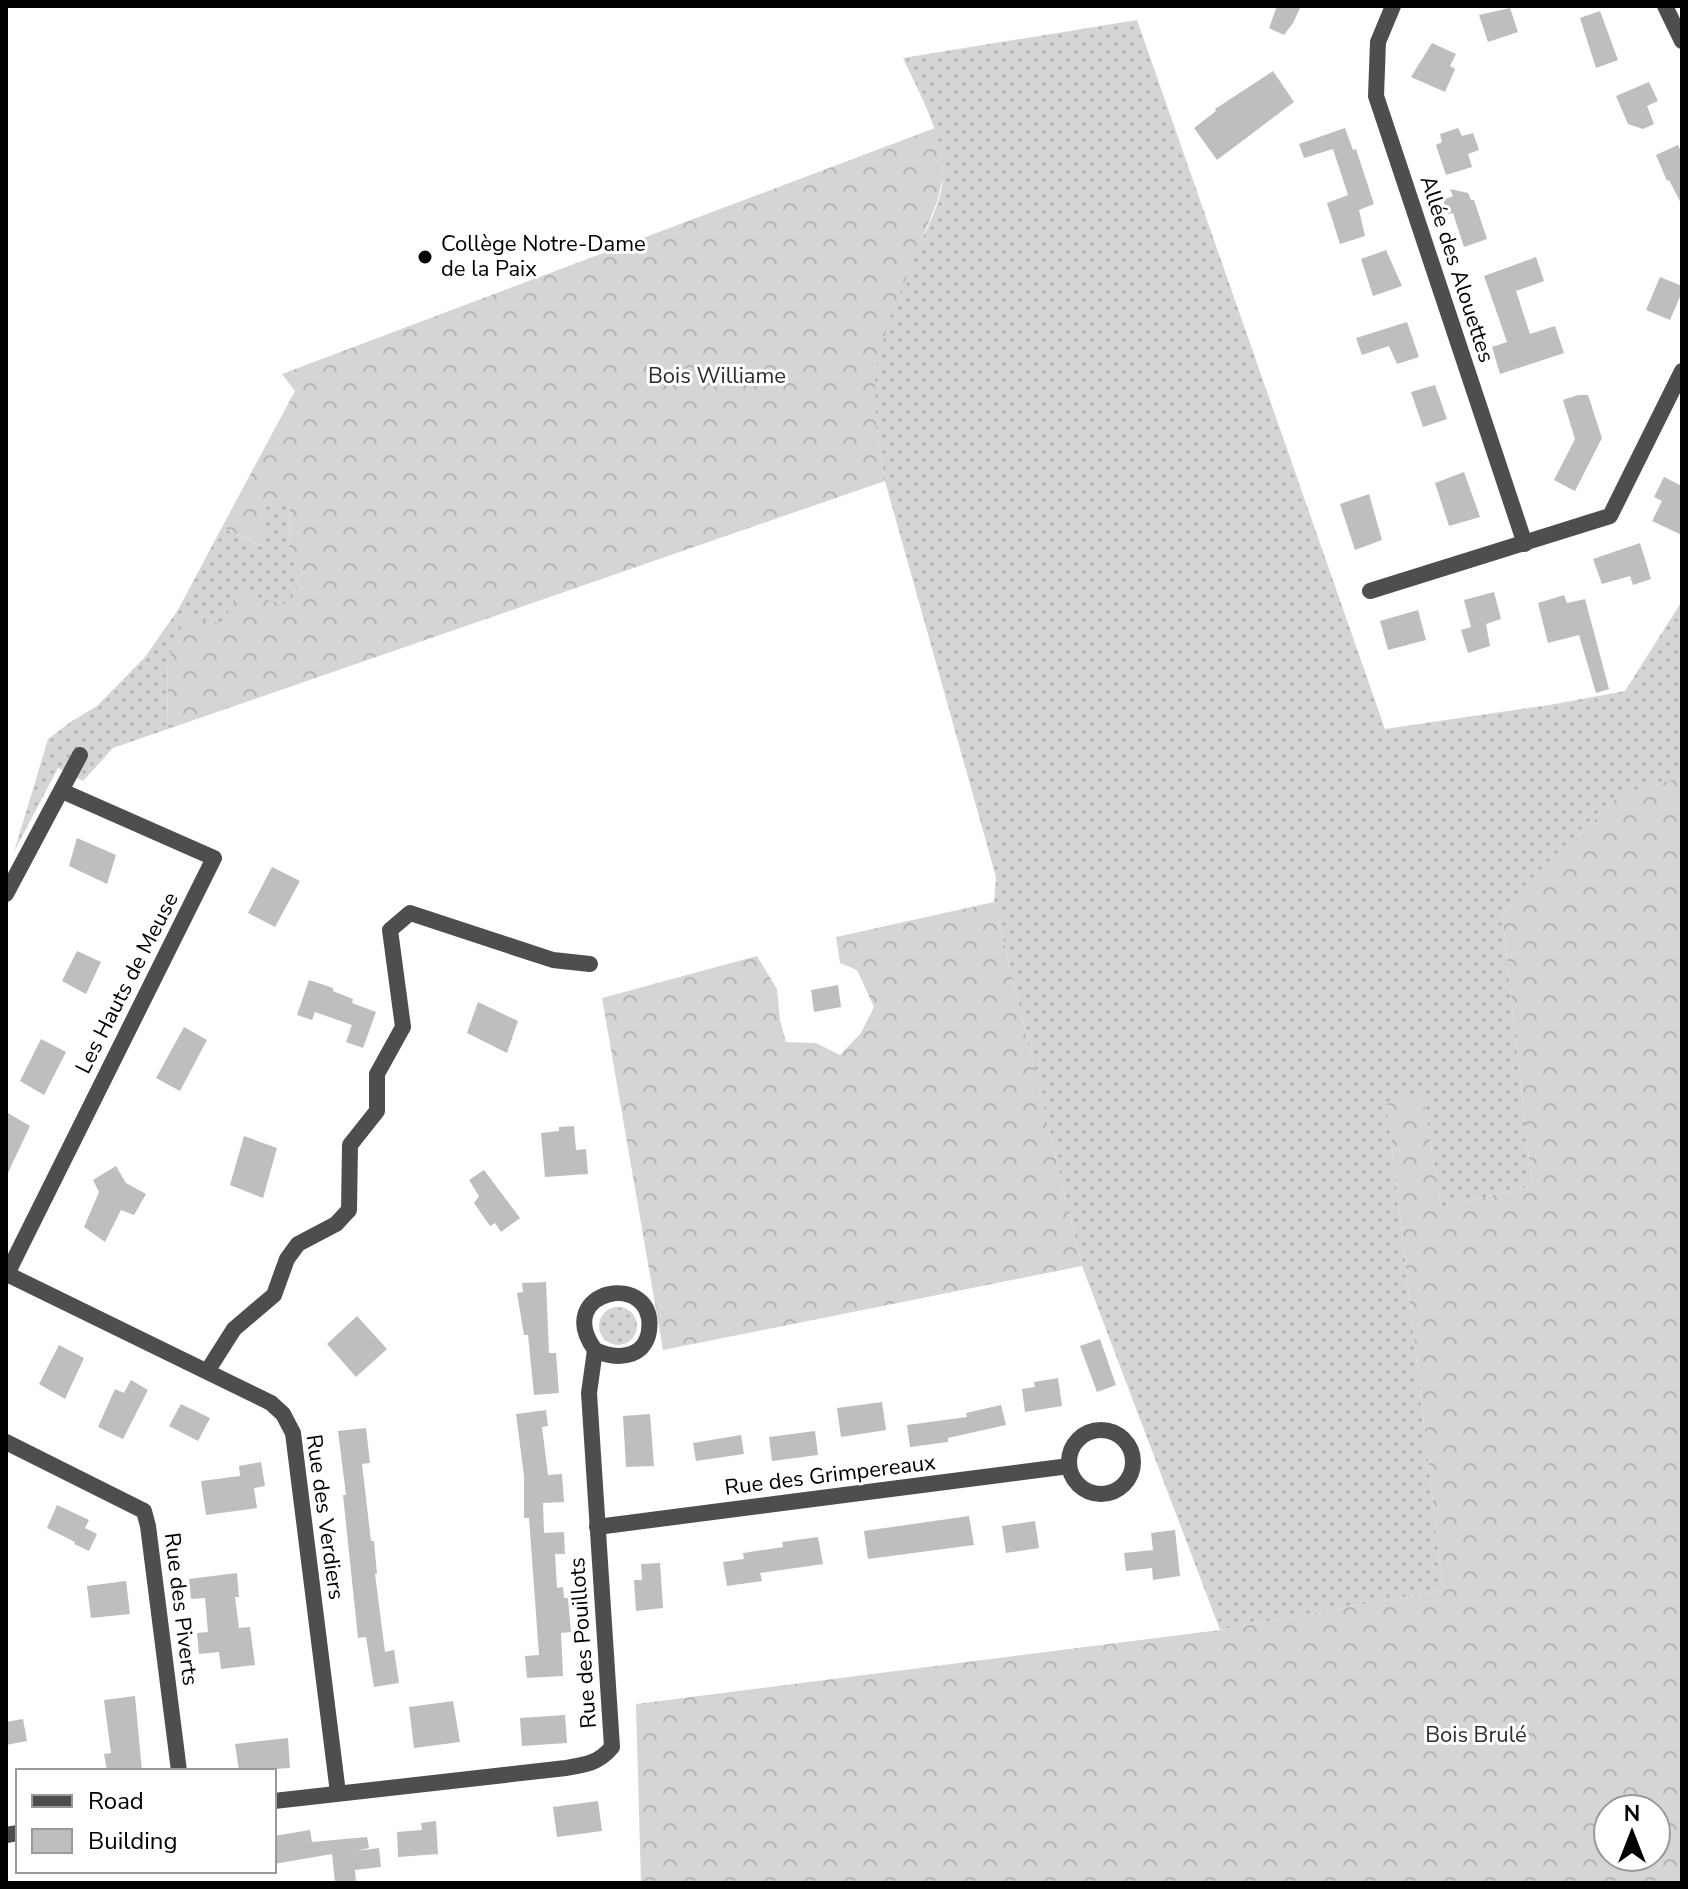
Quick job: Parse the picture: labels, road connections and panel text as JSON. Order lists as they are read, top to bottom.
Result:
{
  "streets": {
    "street": [
      "Allée des Alouettes",
      "Les Hauts de Meuse",
      "Rue des Grimpereaux",
      "Rue des Verdiers",
      "Rue des Piverts",
      "Rue des Pouillots"
    ]
  },
  "crossings": [
    ["Les Hauts de Meuse", "Rue des Verdiers"],
    ["Rue des Grimpereaux", "Rue des Pouillots"],
    ["Rue des Verdiers", "Rue des Pouillots"]
  ],
  "parks": ["Bois Williame", "Bois Brulé"],
  "places": ["Collège Notre-Dame de la Paix"],
  "legend": ["Road", "Building"],
  "north": "top"
}
